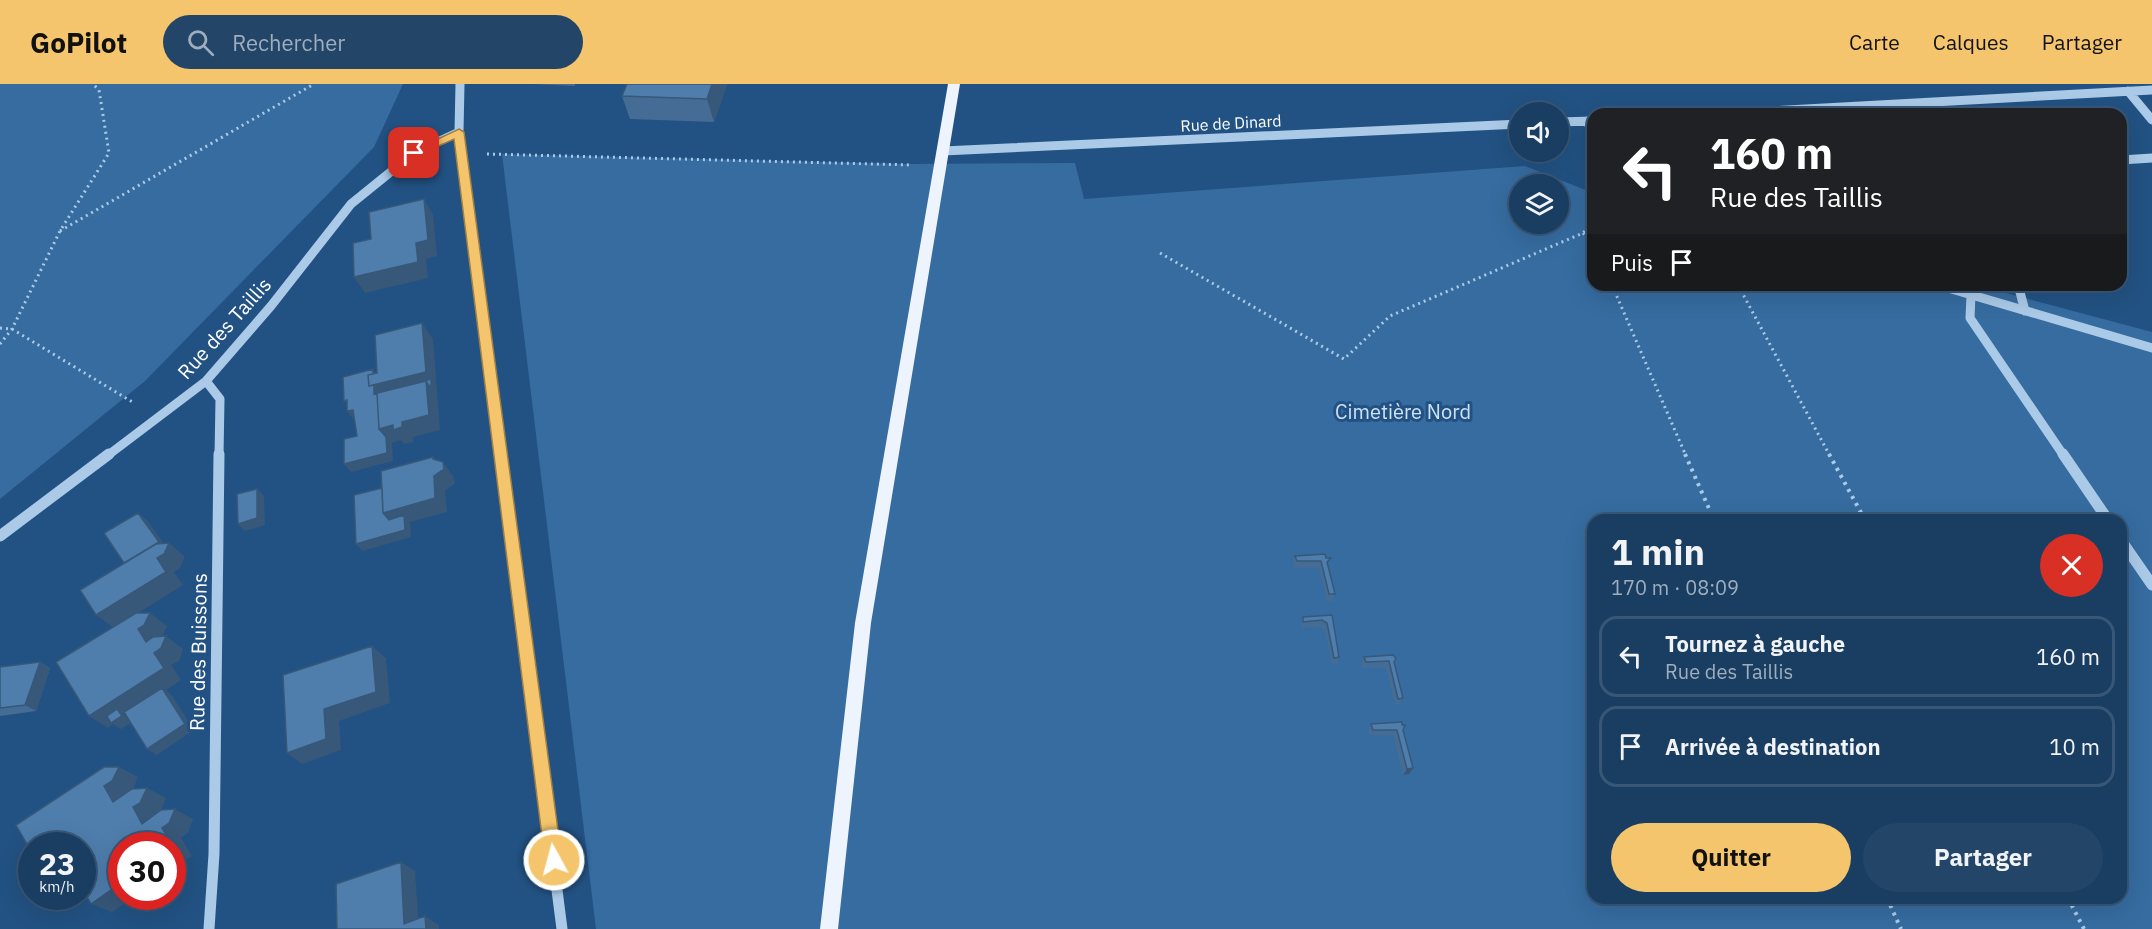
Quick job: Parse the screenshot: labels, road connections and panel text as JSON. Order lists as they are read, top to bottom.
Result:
{
  "streets": {
    "street": ["Rue de Dinard", "Rue des Taillis", "Rue des Buissons"]
  },
  "crossings": [
    ["Rue des Taillis", "Rue des Buissons"]
  ],
  "parks": ["Cimetière Nord"],
  "page": {
    "header": "GoPilot",
    "search": "Rechercher",
    "nav": ["Carte", "Calques", "Partager"],
    "turn": ["160 m", "Rue des Taillis"],
    "then": "Puis",
    "heading": ["1 min", "170 m · 08:09"],
    "list": [
      {
        "name": "Tournez à gauche",
        "note": "Rue des Taillis",
        "value": "160 m"
      },
      {
        "name": "Arrivée à destination",
        "value": "10 m"
      }
    ],
    "buttons": ["Quitter", "Partager"],
    "speed": "23 km/h",
    "limit": "30"
  }
}
